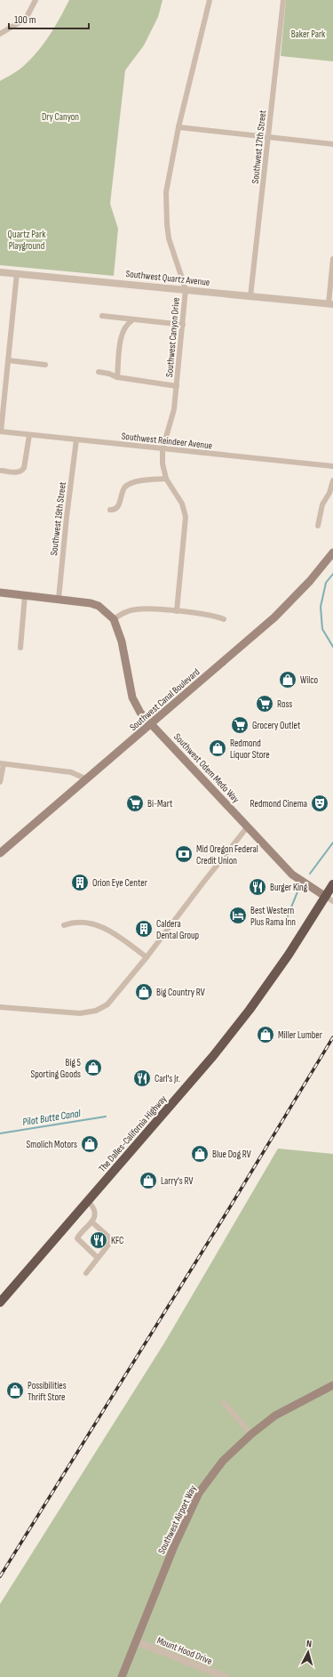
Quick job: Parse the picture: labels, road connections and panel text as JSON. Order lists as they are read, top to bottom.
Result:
{
  "streets": {
    "highway": ["The Dalles-California Highway"],
    "main road": ["Southwest Canal Boulevard", "Southwest Odem Medo Way", "Southwest Airport Way"],
    "street": [
      "Southwest 17th Street",
      "Southwest Quartz Avenue",
      "Southwest Canyon Drive",
      "Southwest Reindeer Avenue",
      "Southwest 19th Street",
      "Mount Hood Drive"
    ]
  },
  "crossings": [
    ["Southwest 17th Street", "Southwest Quartz Avenue"],
    ["Southwest Quartz Avenue", "Southwest Canyon Drive"],
    ["Southwest Canyon Drive", "Southwest Reindeer Avenue"],
    ["Southwest Reindeer Avenue", "Southwest 19th Street"],
    ["Southwest Canal Boulevard", "Southwest Odem Medo Way"],
    ["Southwest Odem Medo Way", "The Dalles-California Highway"],
    ["Southwest Airport Way", "Mount Hood Drive"]
  ],
  "water": ["Pilot Butte Canal"],
  "parks": ["Baker Park", "Dry Canyon", "Quartz Park Playground"],
  "places": {
    "shop": [
      "Wilco",
      "Redmond Liquor Store",
      "Big Country RV",
      "Miller Lumber",
      "Big 5 Sporting Goods",
      "Smolich Motors",
      "Blue Dog RV",
      "Larry's RV",
      "Possibilities Thrift Store"
    ],
    "supermarket": ["Ross", "Grocery Outlet", "Bi-Mart"],
    "theatre": ["Redmond Cinema"],
    "bank": ["Mid Oregon Federal Credit Union"],
    "building": ["Orion Eye Center", "Caldera Dental Group"],
    "restaurant": ["Burger King", "Carl's Jr.", "KFC"],
    "hotel": ["Best Western Plus Rama Inn"]
  },
  "scale_bar": "100 m",
  "north": "top"
}
